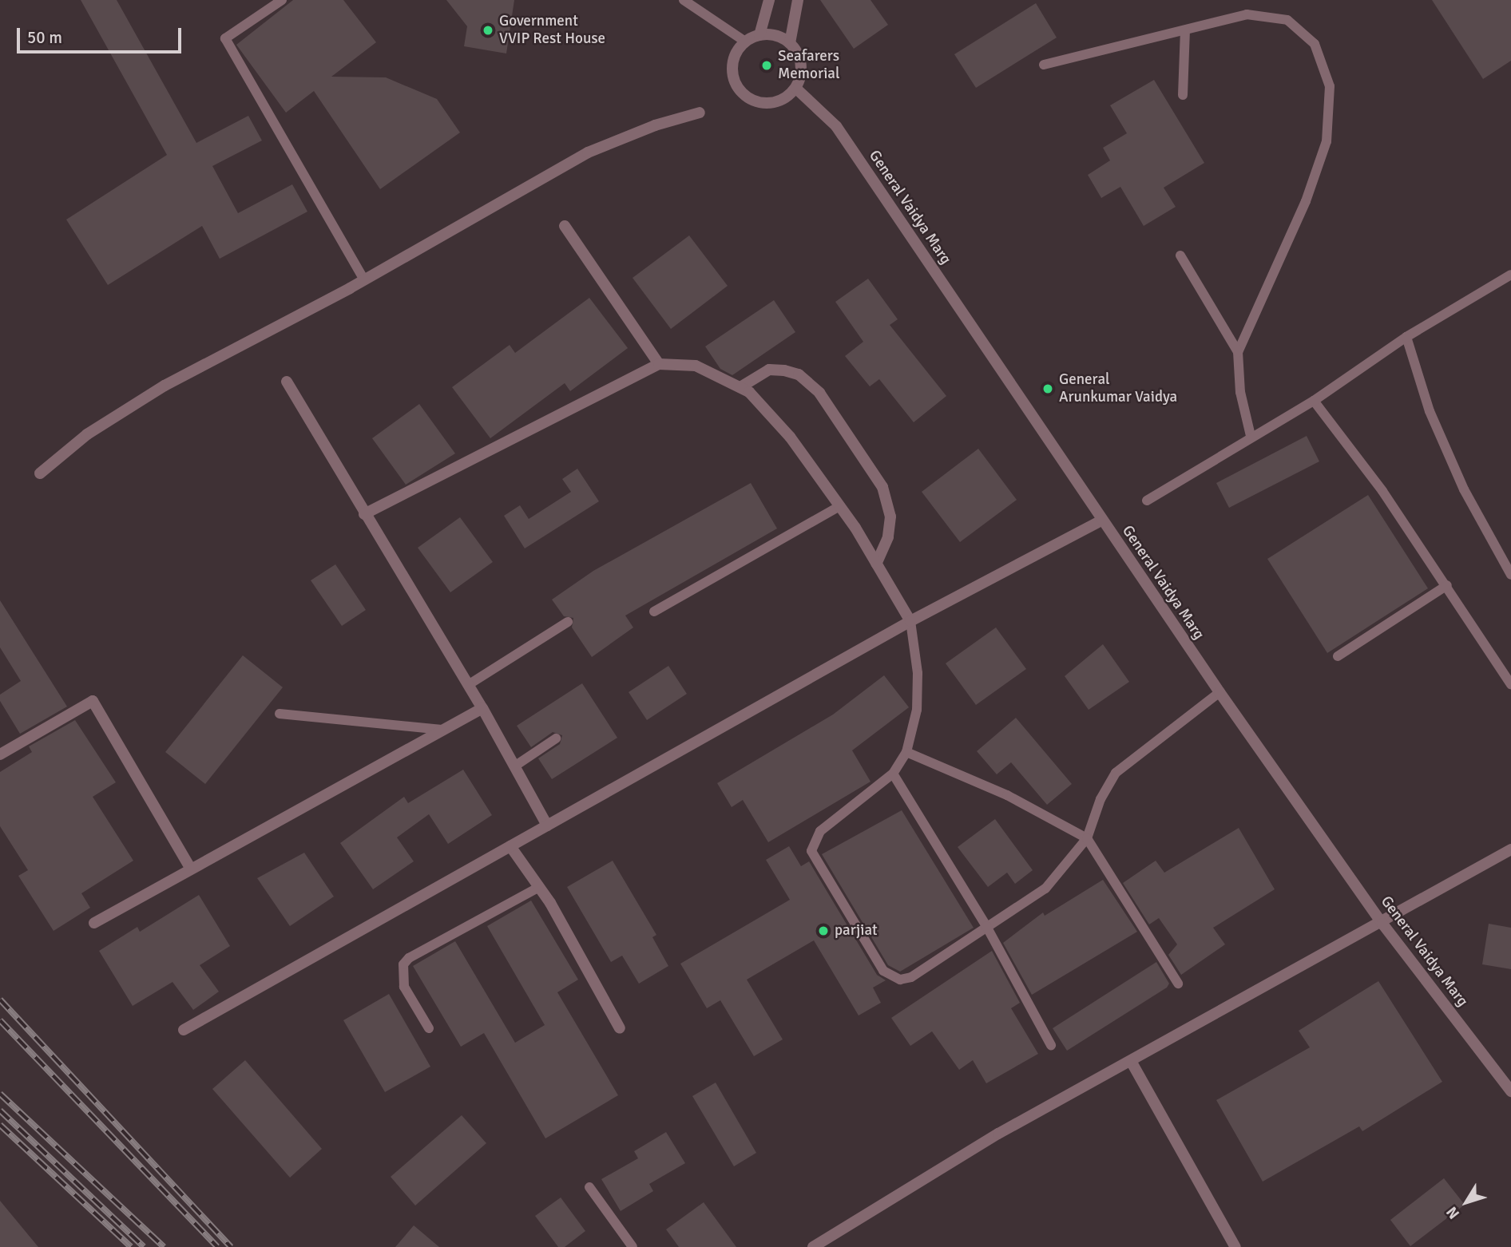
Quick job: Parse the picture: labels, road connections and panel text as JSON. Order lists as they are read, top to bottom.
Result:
{
  "streets": {
    "street": ["General Vaidya Marg"]
  },
  "places": [
    "Government VVIP Rest House",
    "Seafarers Memorial",
    "General Arunkumar Vaidya",
    "parjiat"
  ],
  "scale_bar": "50 m",
  "north": "bottom left"
}
